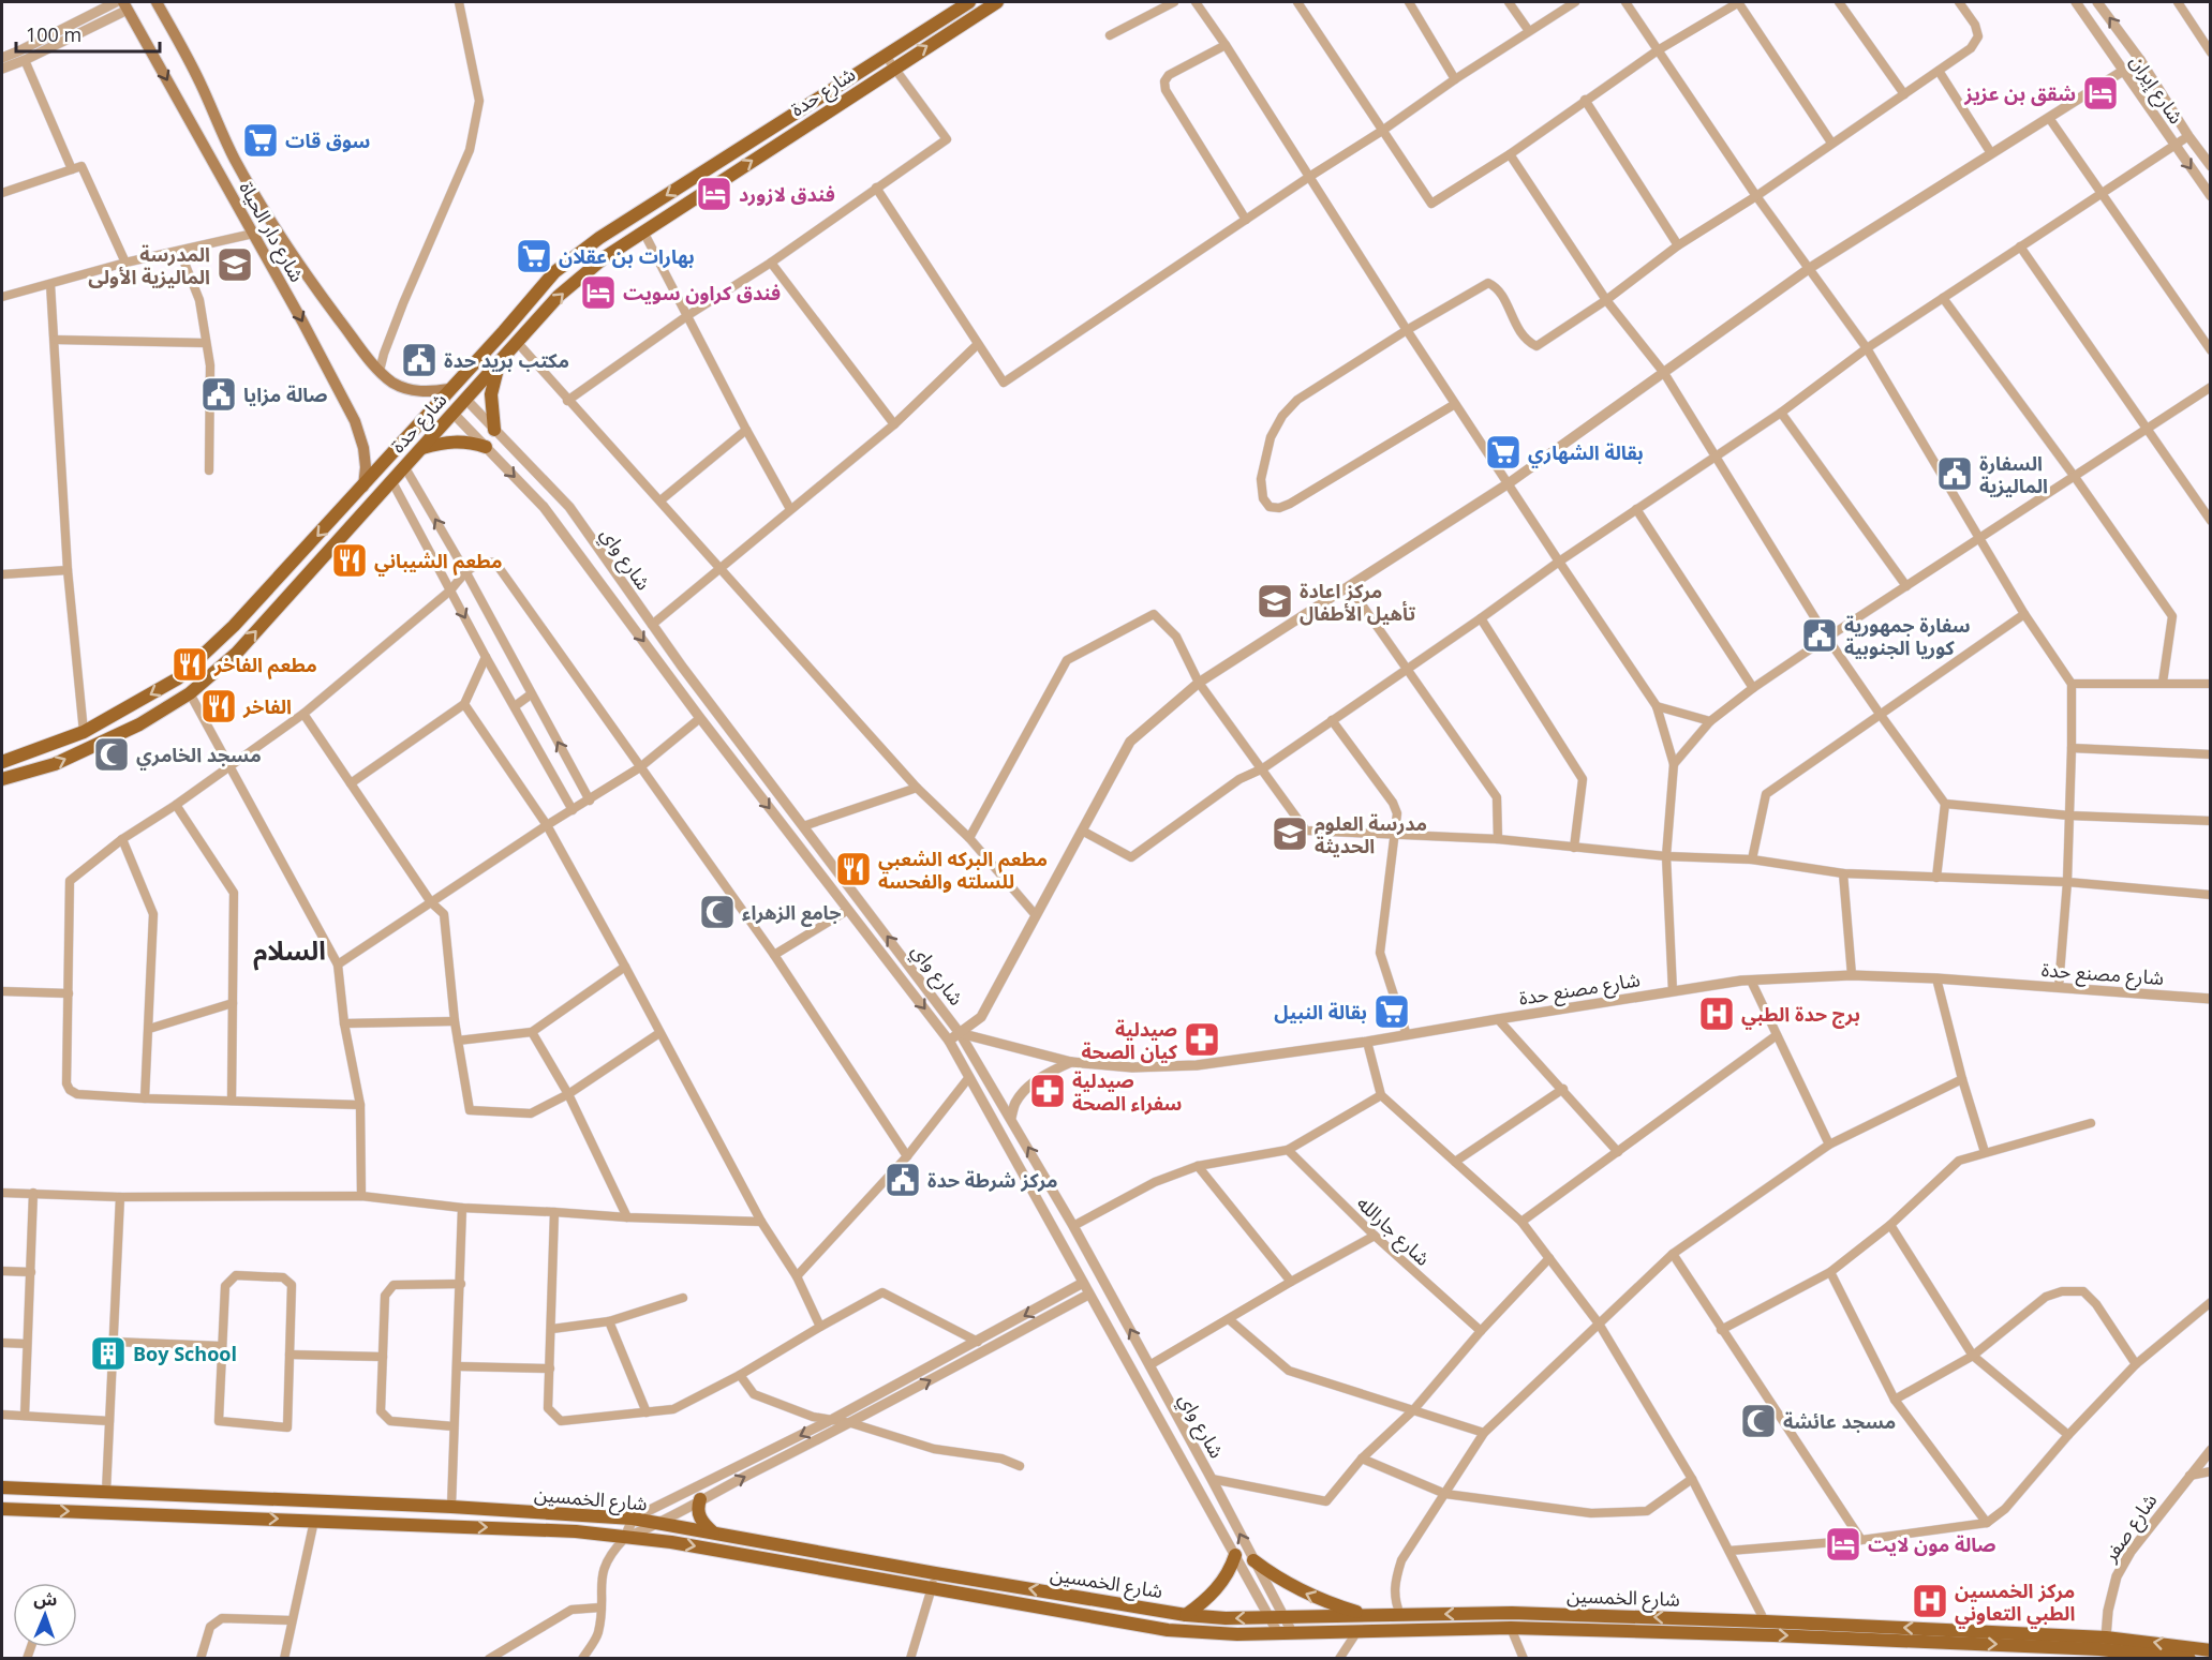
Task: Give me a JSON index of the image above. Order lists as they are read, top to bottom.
{
  "streets": {
    "main road": ["شارع حدة", "شارع دار الحياة", "شارع الخمسين"],
    "street": [
      "شارع إيران",
      "شارع واي",
      "شارع مصنع حدة",
      "شارع جارالله",
      "شارع صفر"
    ]
  },
  "crossings": [
    ["شارع حدة", "شارع دار الحياة"],
    ["شارع حدة", "شارع واي"],
    ["شارع واي", "شارع مصنع حدة"],
    ["شارع واي", "شارع الخمسين"],
    ["شارع الخمسين", "شارع صفر"]
  ],
  "districts": ["السلام"],
  "places": {
    "hotel": [
      "شقق بن عزيز",
      "فندق لازورد",
      "فندق كراون سويت",
      "صالة مون لايت"
    ],
    "supermarket": [
      "سوق قات",
      "بهارات بن عقلان",
      "بقالة الشهاري",
      "بقالة النبيل"
    ],
    "school or university": ["المدرسة الماليزية الأولى", "مركز اعادة تأهيل الأطفال", "مدرسة العلوم الحديثة"],
    "public building": [
      "مكتب بريد حدة",
      "صالة مزايا",
      "السفارة الماليزية",
      "سفارة جمهورية كوريا الجنوبية",
      "مركز شرطة حدة"
    ],
    "restaurant": [
      "مطعم الشيباني",
      "مطعم الفاخر",
      "الفاخر",
      "مطعم البركه الشعبي للسلته والفحسه"
    ],
    "mosque": ["مسجد الخامري", "جامع الزهراء", "مسجد عائشة"],
    "hospital": ["برج حدة الطبي", "مركز الخمسين الطبي التعاوني"],
    "pharmacy": ["صيدلية كيان الصحة", "صيدلية سفراء الصحة"],
    "building": ["Boy School"]
  },
  "scale_bar": "100 m",
  "north": "top"
}
